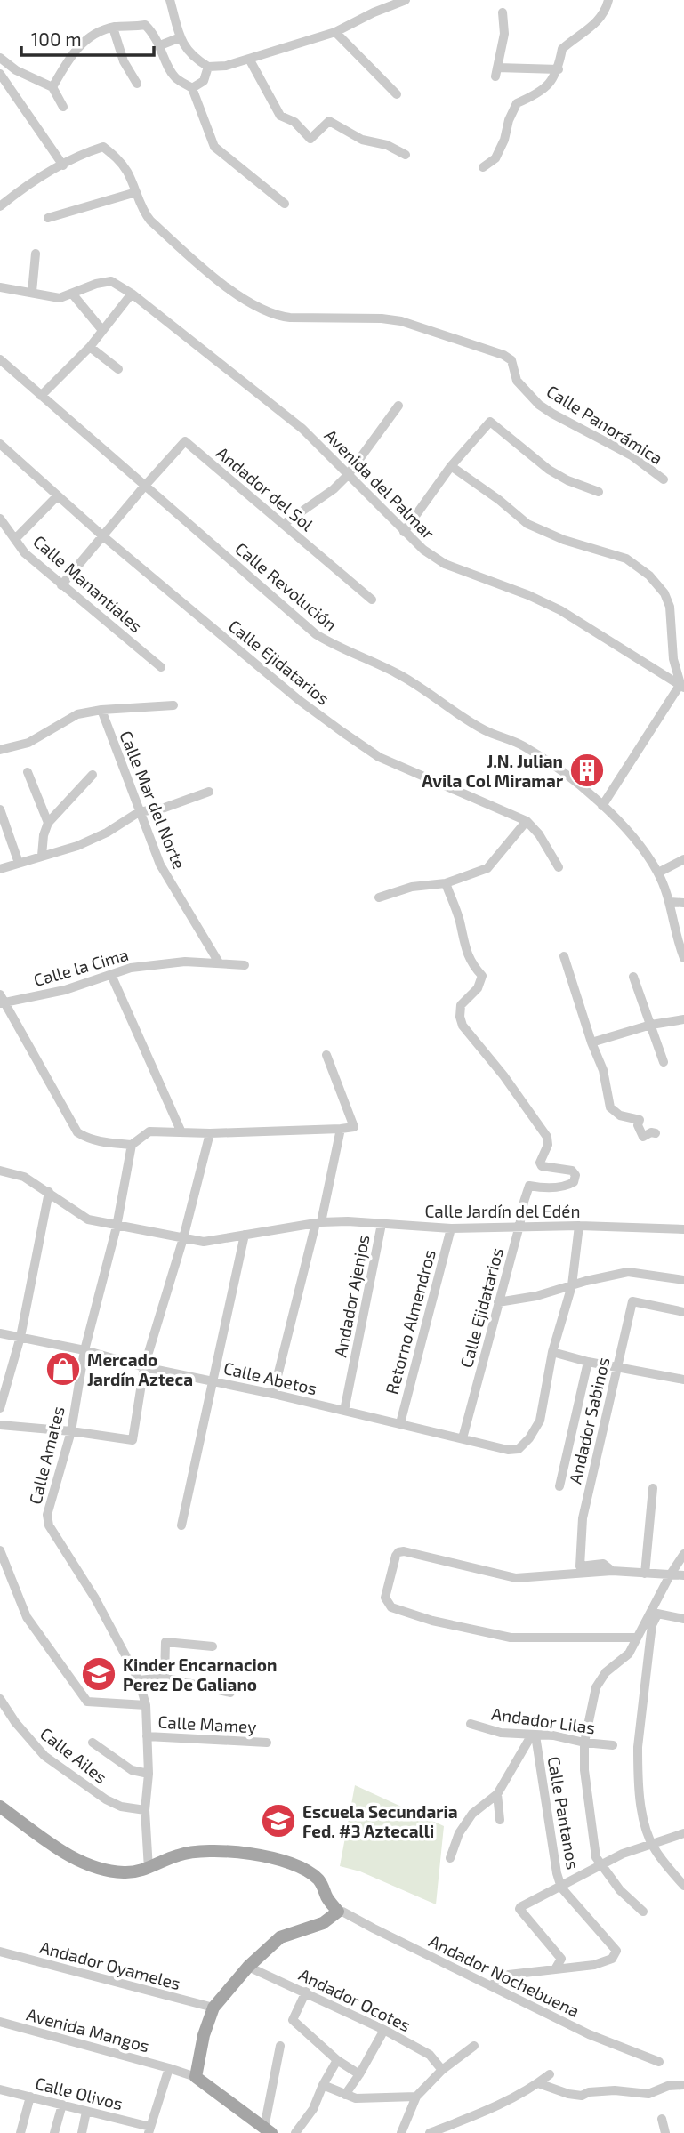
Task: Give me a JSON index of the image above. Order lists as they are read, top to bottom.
{
  "streets": {
    "street": [
      "Calle Panorámica",
      "Avenida del Palmar",
      "Andador del Sol",
      "Calle Manantiales",
      "Calle Revolución",
      "Calle Ejidatarios",
      "Calle Mar del Norte",
      "Calle la Cima",
      "Calle Jardín del Edén",
      "Andador Ajenjos",
      "Retorno Almendros",
      "Calle Abetos",
      "Andador Sabinos",
      "Calle Amates",
      "Andador Lilas",
      "Calle Mamey",
      "Calle Ailes",
      "Calle Pantanos",
      "Andador Oyameles",
      "Andador Nochebuena",
      "Andador Ocotes",
      "Avenida Mangos",
      "Calle Olivos"
    ]
  },
  "crossings": [
    ["Andador del Sol", "Calle Revolución"],
    ["Calle Ejidatarios", "Calle Jardín del Edén"],
    ["Calle Ejidatarios", "Calle Abetos"],
    ["Calle Mar del Norte", "Calle la Cima"],
    ["Calle Jardín del Edén", "Andador Ajenjos"],
    ["Calle Jardín del Edén", "Retorno Almendros"],
    ["Calle Jardín del Edén", "Calle Amates"],
    ["Andador Ajenjos", "Calle Abetos"],
    ["Retorno Almendros", "Calle Abetos"],
    ["Calle Abetos", "Calle Amates"],
    ["Calle Amates", "Calle Mamey"],
    ["Calle Amates", "Calle Ailes"],
    ["Andador Lilas", "Calle Pantanos"],
    ["Avenida Mangos", "Calle Olivos"]
  ],
  "places": {
    "building": ["J.N. Julian Avila Col Miramar"],
    "shop": ["Mercado Jardín Azteca"],
    "school or university": ["Kinder Encarnacion Perez De Galiano", "Escuela Secundaria Fed. #3 Aztecalli"]
  },
  "scale_bar": "100 m"
}
